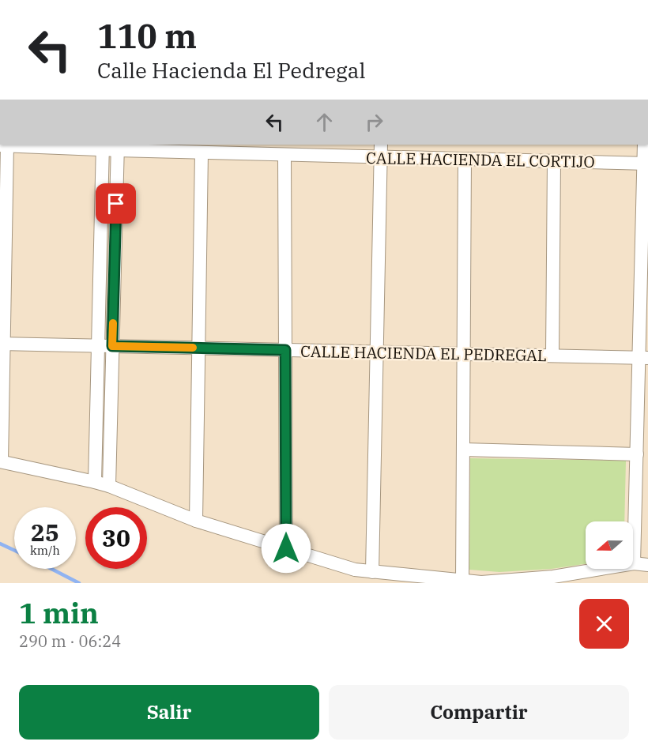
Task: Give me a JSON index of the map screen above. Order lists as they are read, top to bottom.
{
  "streets": {
    "street": ["CALLE HACIENDA EL CORTIJO", "CALLE HACIENDA EL PEDREGAL"]
  },
  "north": "left",
  "page": {
    "turn": ["110 m", "Calle Hacienda El Pedregal"],
    "speed": "25 km/h",
    "limit": "30",
    "heading": ["1 min", "290 m · 06:24"],
    "buttons": ["Salir", "Compartir"]
  }
}
